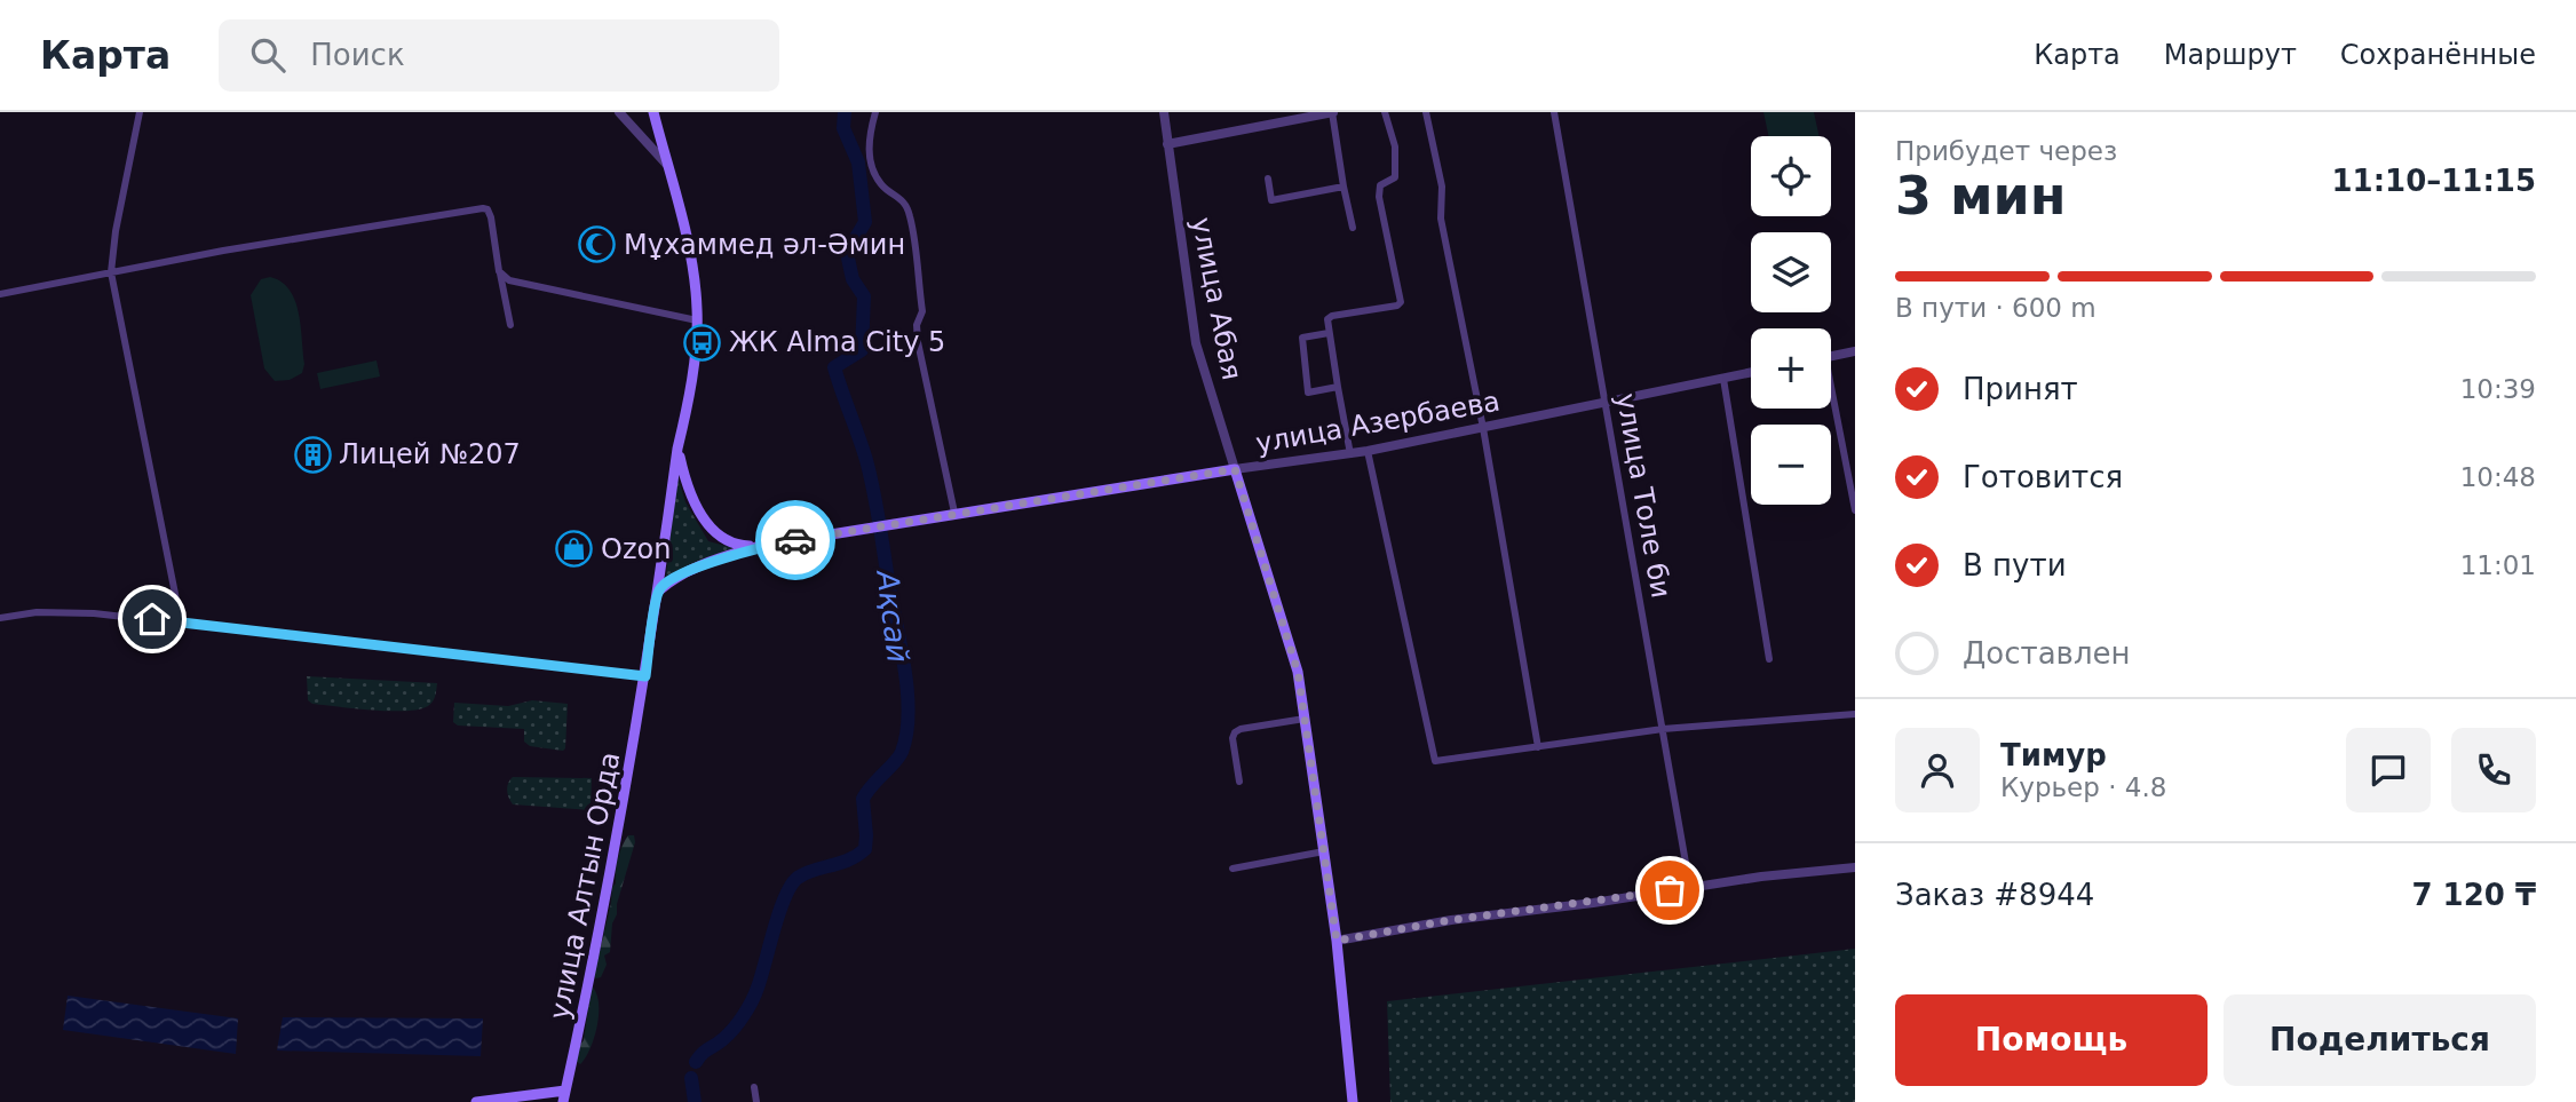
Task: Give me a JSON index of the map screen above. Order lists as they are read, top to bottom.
{
  "streets": {
    "main road": ["улица Абая", "улица Азербаева", "улица Алтын Орда"],
    "street": ["улица Толе би"]
  },
  "crossings": [
    ["улица Абая", "улица Азербаева"],
    ["улица Азербаева", "улица Толе би"],
    ["улица Азербаева", "улица Алтын Орда"]
  ],
  "water": ["Ақсай"],
  "places": {
    "mosque": ["Мұхаммед әл-Әмин"],
    "bus stop": ["ЖК Alma City 5"],
    "building": ["Лицей №207"],
    "shop": ["Ozon"]
  },
  "page": {
    "header": "Карта",
    "search": "Поиск",
    "nav": ["Карта", "Маршрут", "Сохранённые"],
    "heading": ["3 мин", "Прибудет через", "11:10–11:15"],
    "panel": [
      "Тимур",
      "Курьер · 4.8",
      "Заказ #8944",
      "7 120 ₸"
    ],
    "map_buttons": ["+", "−"],
    "bar": "В пути · 600 m",
    "list": [
      ["Принят", "10:39"],
      ["Готовится", "10:48"],
      ["В пути", "11:01"],
      "Доставлен"
    ],
    "buttons": ["Помощь", "Поделиться"]
  }
}
